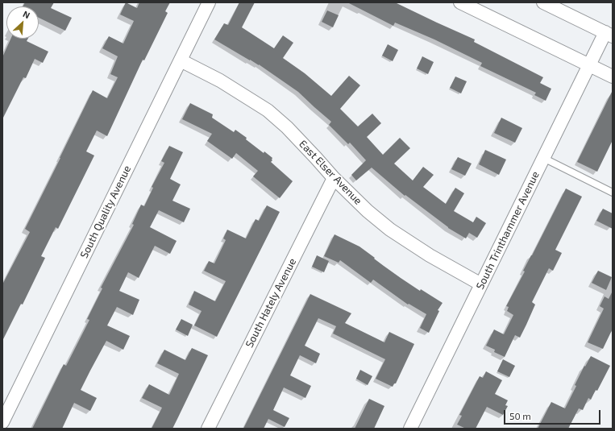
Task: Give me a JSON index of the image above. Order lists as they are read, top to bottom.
{
  "streets": {
    "street": [
      "East Elser Avenue",
      "South Quality Avenue",
      "South Trinthammer Avenue",
      "South Hately Avenue"
    ]
  },
  "crossings": [
    ["East Elser Avenue", "South Quality Avenue"],
    ["East Elser Avenue", "South Trinthammer Avenue"],
    ["East Elser Avenue", "South Hately Avenue"]
  ],
  "scale_bar": "50 m",
  "north": "top right"
}
